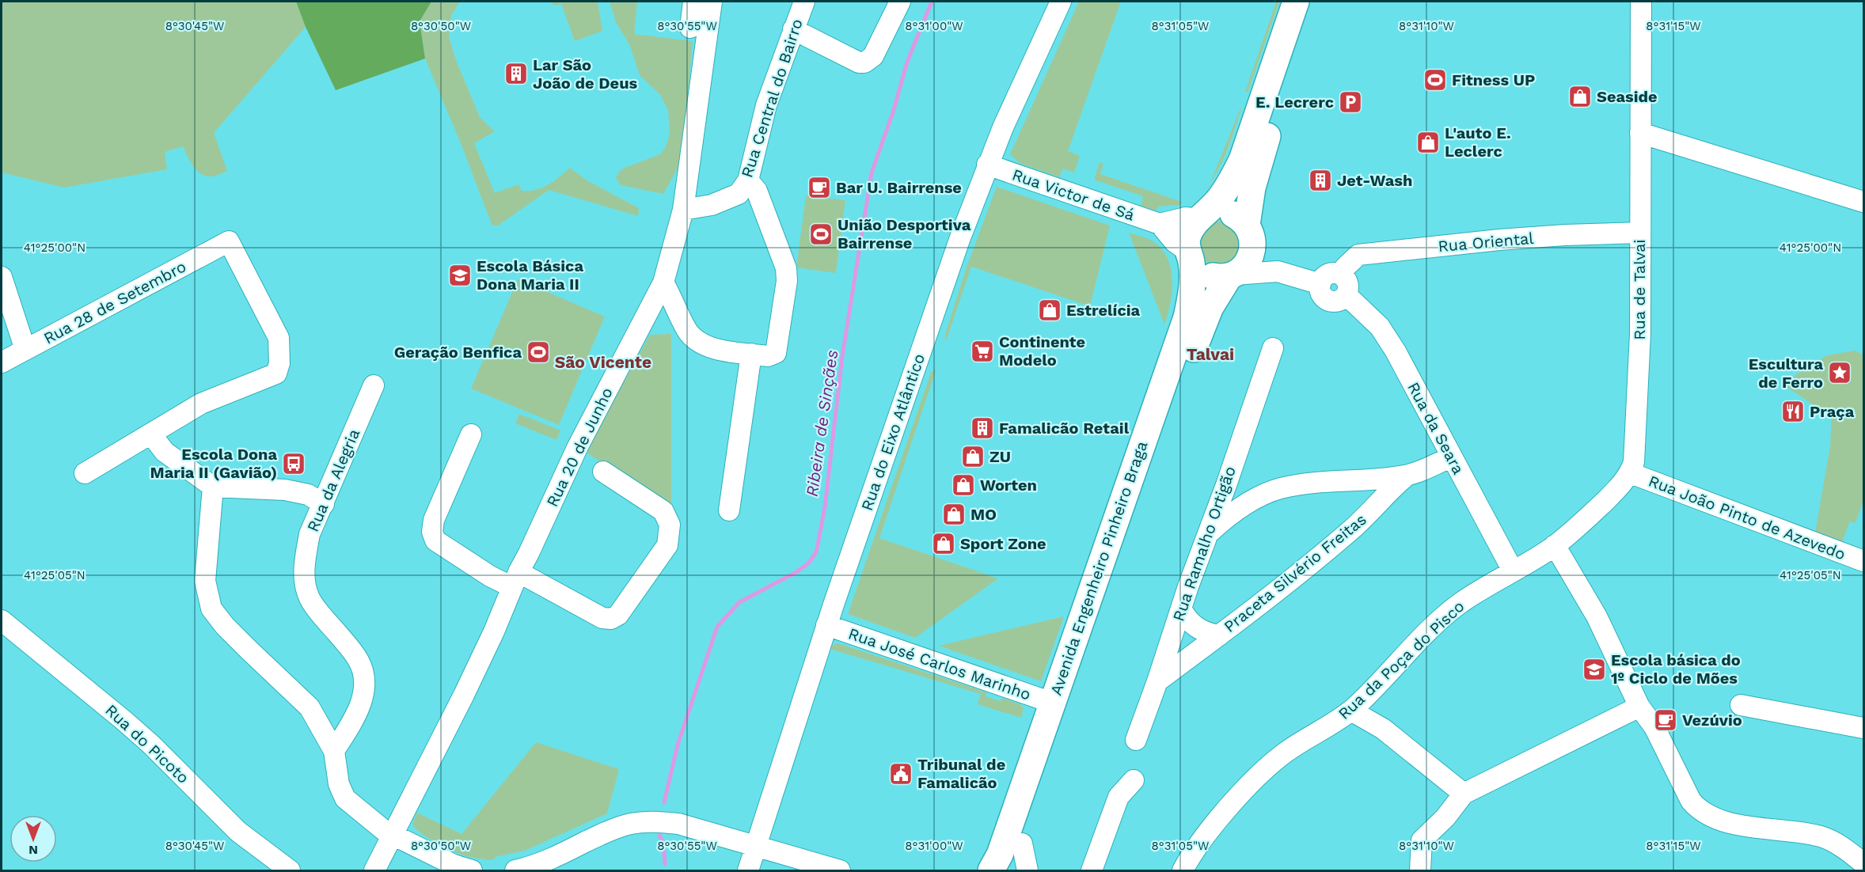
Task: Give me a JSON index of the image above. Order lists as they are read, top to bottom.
{
  "streets": {
    "main road": ["Avenida Engenheiro Pinheiro Braga"],
    "street": [
      "Rua Central do Bairro",
      "Rua Victor de Sá",
      "Rua Oriental",
      "Rua de Talvai",
      "Rua 28 de Setembro",
      "Rua da Seara",
      "Rua do Eixo Atlântico",
      "Rua 20 de Junho",
      "Rua da Alegria",
      "Rua João Pinto de Azevedo",
      "Rua Ramalho Ortigão",
      "Praceta Silvério Freitas",
      "Rua da Poça do Pisco",
      "Rua José Carlos Marinho",
      "Rua do Picoto"
    ]
  },
  "crossings": [
    ["Rua Central do Bairro", "Rua 20 de Junho"],
    ["Rua Victor de Sá", "Rua do Eixo Atlântico"],
    ["Rua Oriental", "Rua de Talvai"],
    ["Rua Oriental", "Rua da Seara"],
    ["Rua de Talvai", "Rua João Pinto de Azevedo"],
    ["Rua da Seara", "Praceta Silvério Freitas"],
    ["Rua da Seara", "Rua da Poça do Pisco"],
    ["Rua do Eixo Atlântico", "Rua José Carlos Marinho"],
    ["Rua Ramalho Ortigão", "Praceta Silvério Freitas"],
    ["Avenida Engenheiro Pinheiro Braga", "Rua José Carlos Marinho"]
  ],
  "districts": ["Talvai", "São Vicente"],
  "water": ["Ribeira de Sinçães"],
  "places": {
    "building": ["Lar São João de Deus", "Jet-Wash", "Famalicão Retail"],
    "sports": ["Fitness UP", "União Desportiva Bairrense", "Geração Benfica"],
    "shop": [
      "Seaside",
      "L'auto E. Leclerc",
      "Estrelícia",
      "ZU",
      "Worten",
      "MO",
      "Sport Zone"
    ],
    "parking": ["E. Lecrerc"],
    "cafe": ["Bar U. Bairrense", "Vezúvio"],
    "school or university": ["Escola Básica Dona Maria II", "Escola básica do 1º Ciclo de Mões"],
    "supermarket": ["Continente Modelo"],
    "place": ["Escultura de Ferro"],
    "restaurant": ["Praça"],
    "bus stop": ["Escola Dona Maria II (Gavião)"],
    "public building": ["Tribunal de Famalicão"]
  },
  "north": "bottom",
  "coordinates": [
    "8°30'45\"W",
    "8°30'50\"W",
    "8°30'55\"W",
    "8°31'00\"W",
    "8°31'05\"W",
    "8°31'10\"W",
    "8°31'15\"W",
    "41°25'00\"N",
    "41°25'05\"N"
  ]
}
